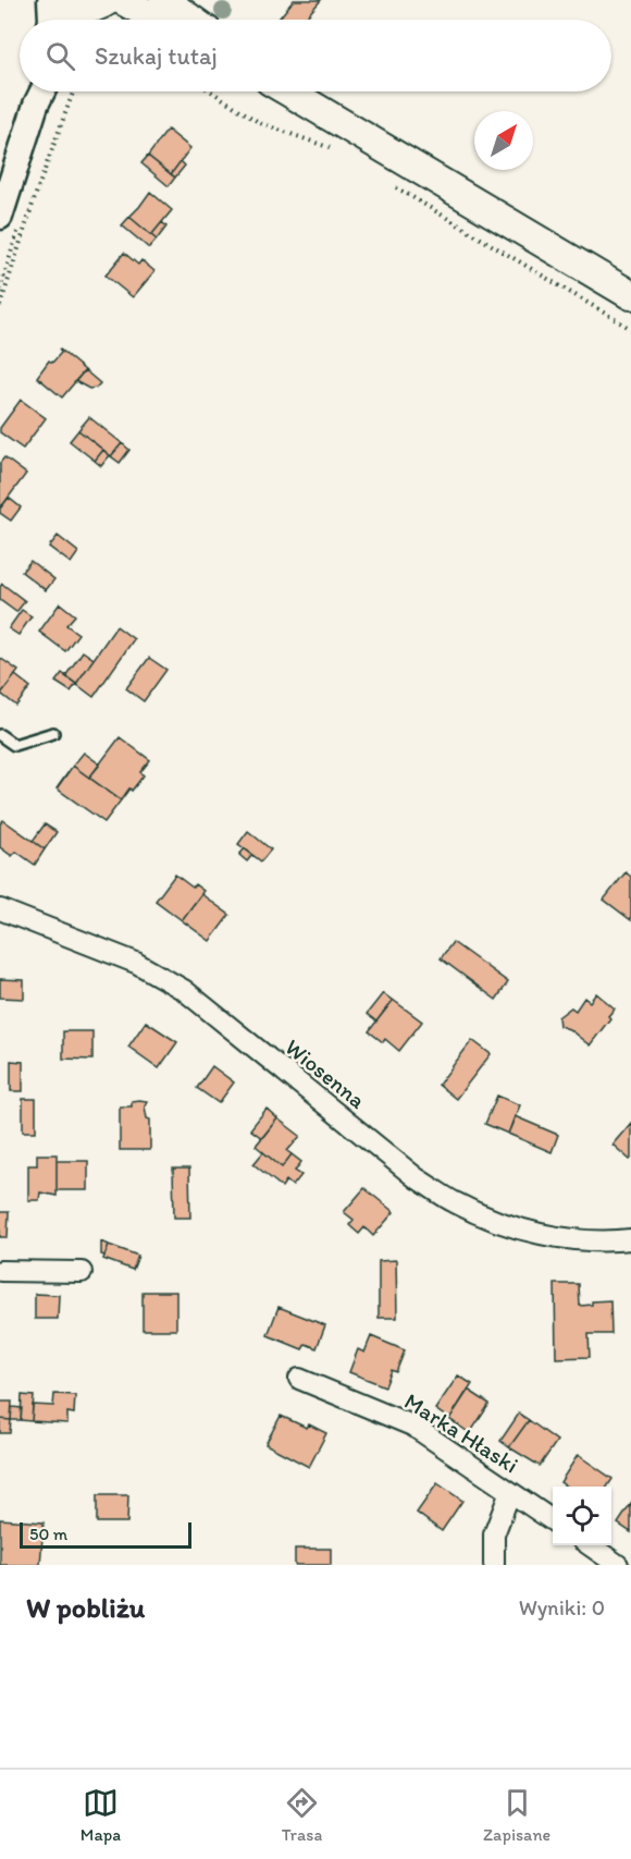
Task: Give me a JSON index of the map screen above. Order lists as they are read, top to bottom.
{
  "streets": {
    "street": ["Wiosenna", "Marka Hłaski"]
  },
  "scale_bar": "50 m",
  "north": "top right",
  "page": {
    "search": "Szukaj tutaj",
    "scale": "50 m",
    "heading": ["W pobliżu", "Wyniki: 0"],
    "nav": ["Mapa", "Trasa", "Zapisane"]
  }
}
